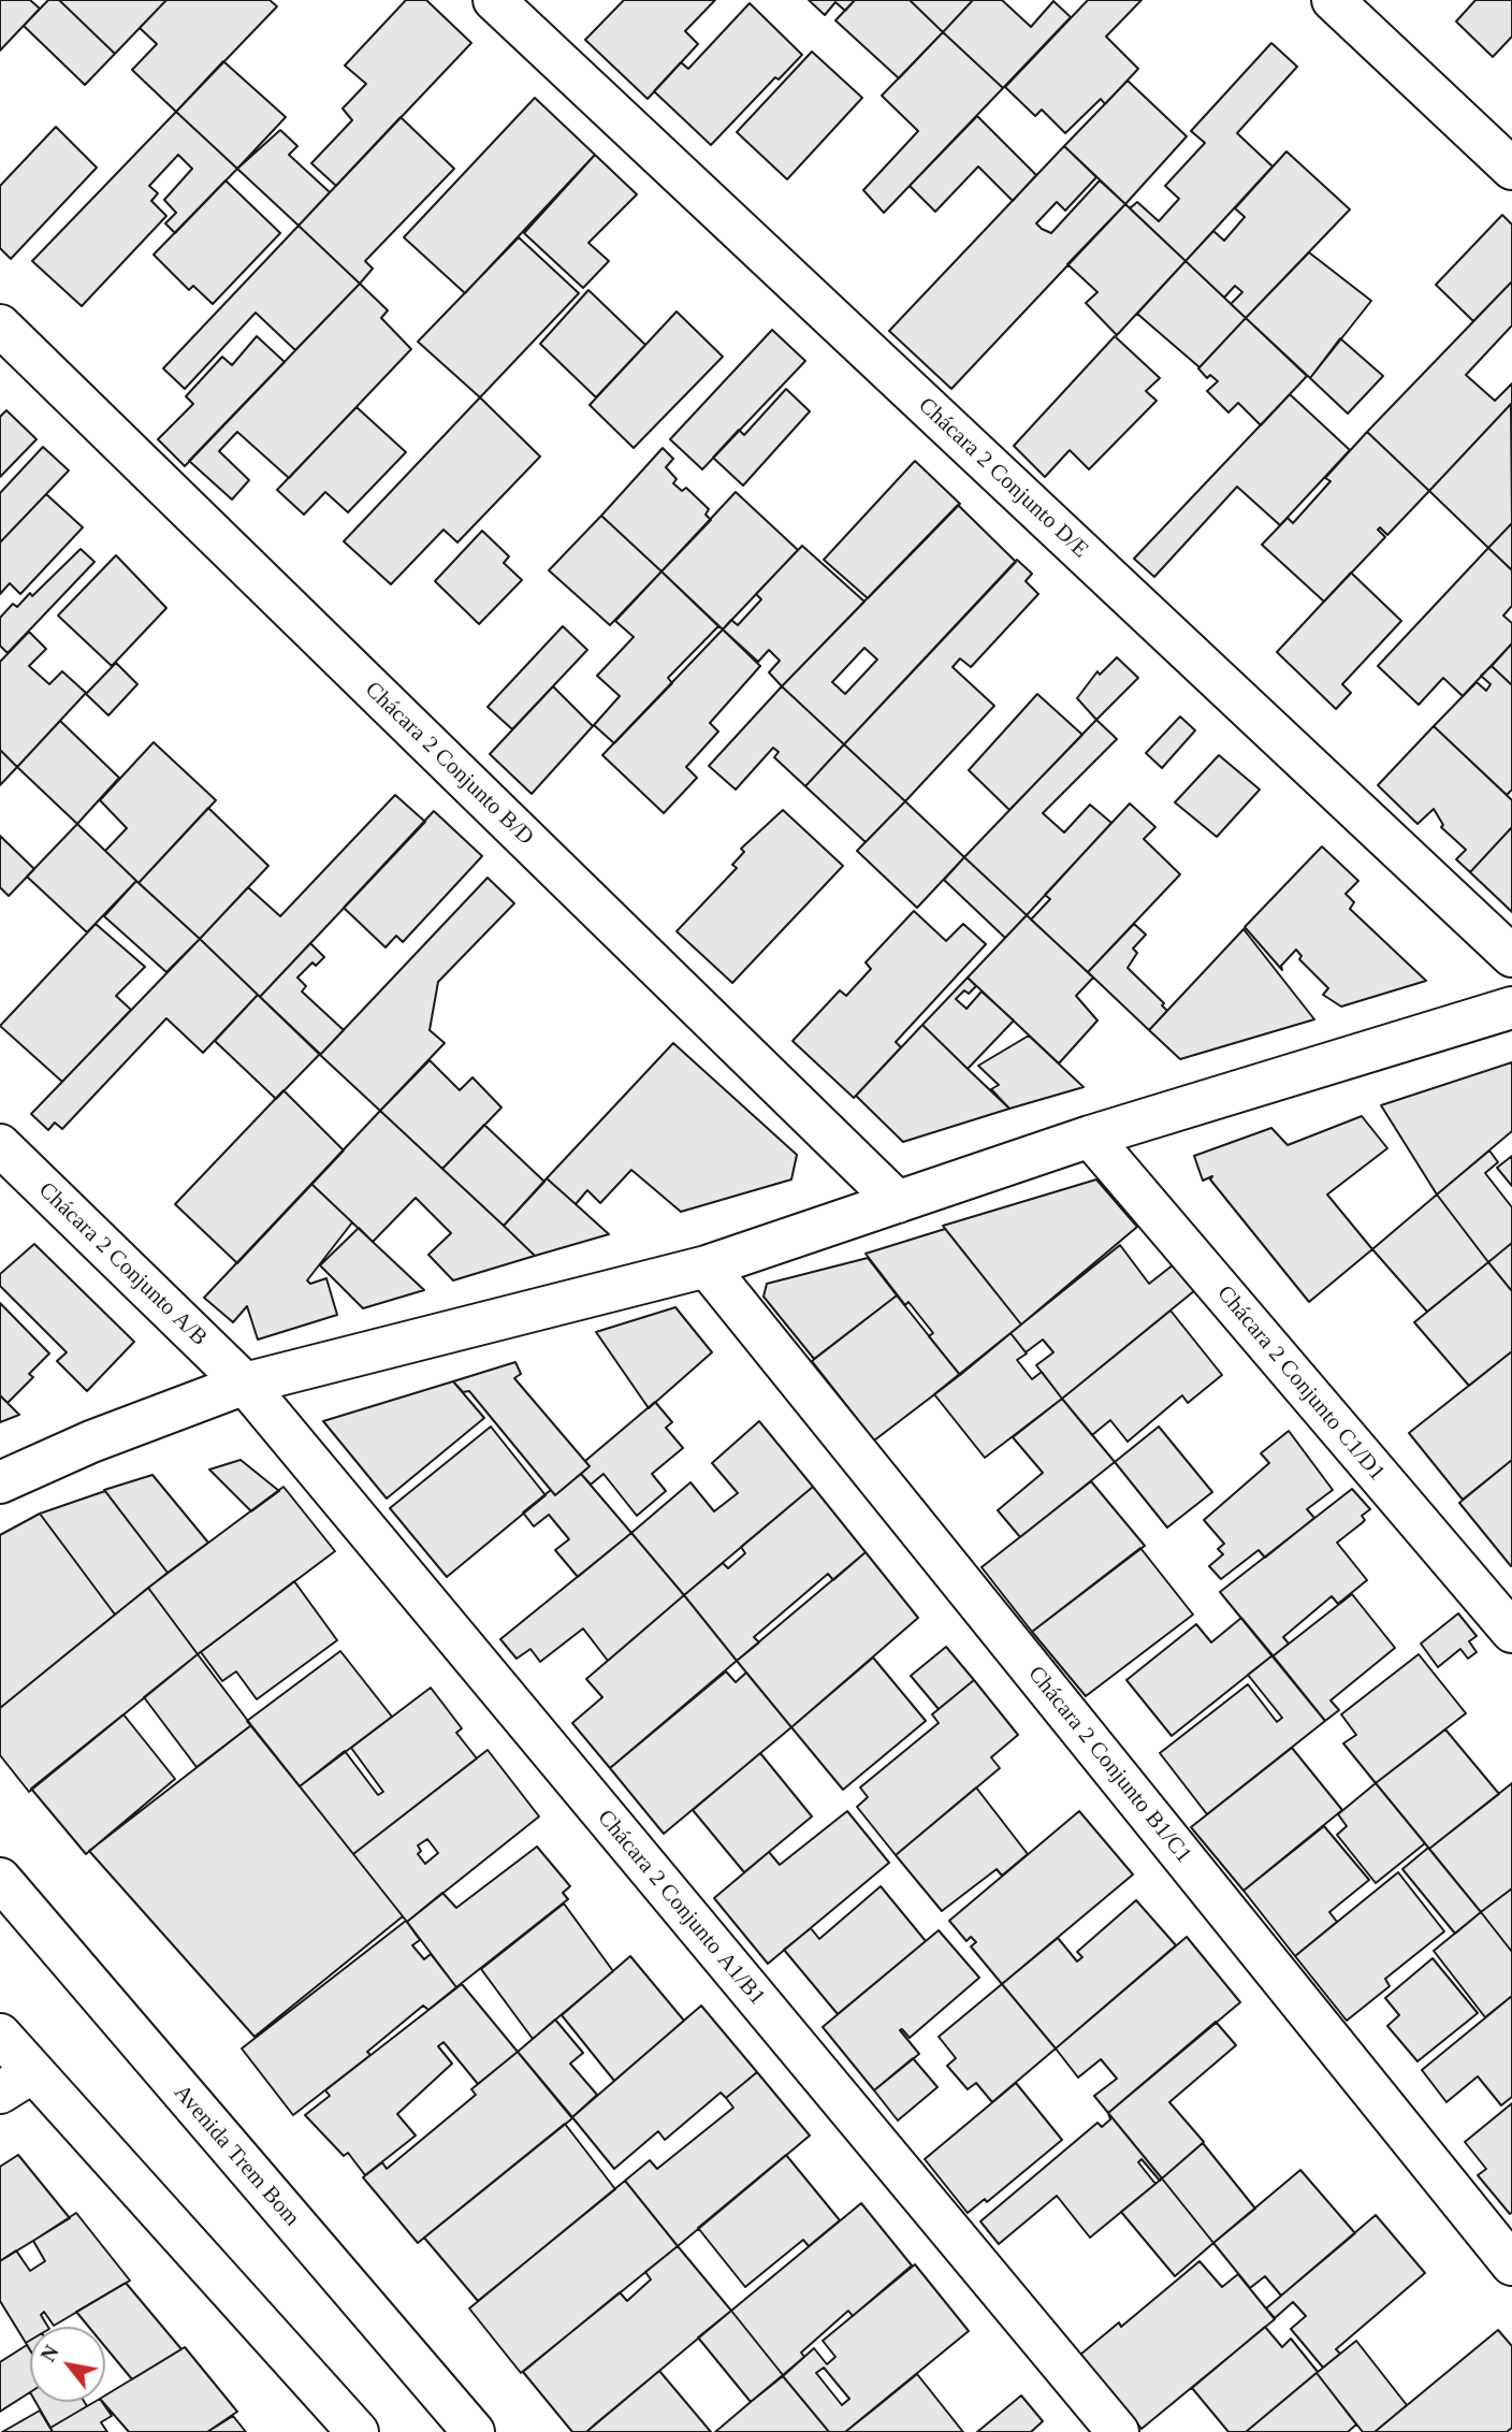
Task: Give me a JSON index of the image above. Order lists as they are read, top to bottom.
{
  "streets": {
    "street": [
      "Chácara 2 Conjunto D/E",
      "Chácara 2 Conjunto B/D",
      "Chácara 2 Conjunto A/B",
      "Chácara 2 Conjunto C1/D1",
      "Chácara 2 Conjunto B1/C1",
      "Chácara 2 Conjunto A1/B1",
      "Avenida Trem Bom"
    ]
  },
  "crossings": [
    ["Chácara 2 Conjunto A/B", "Chácara 2 Conjunto A1/B1"]
  ],
  "north": "top left"
}
